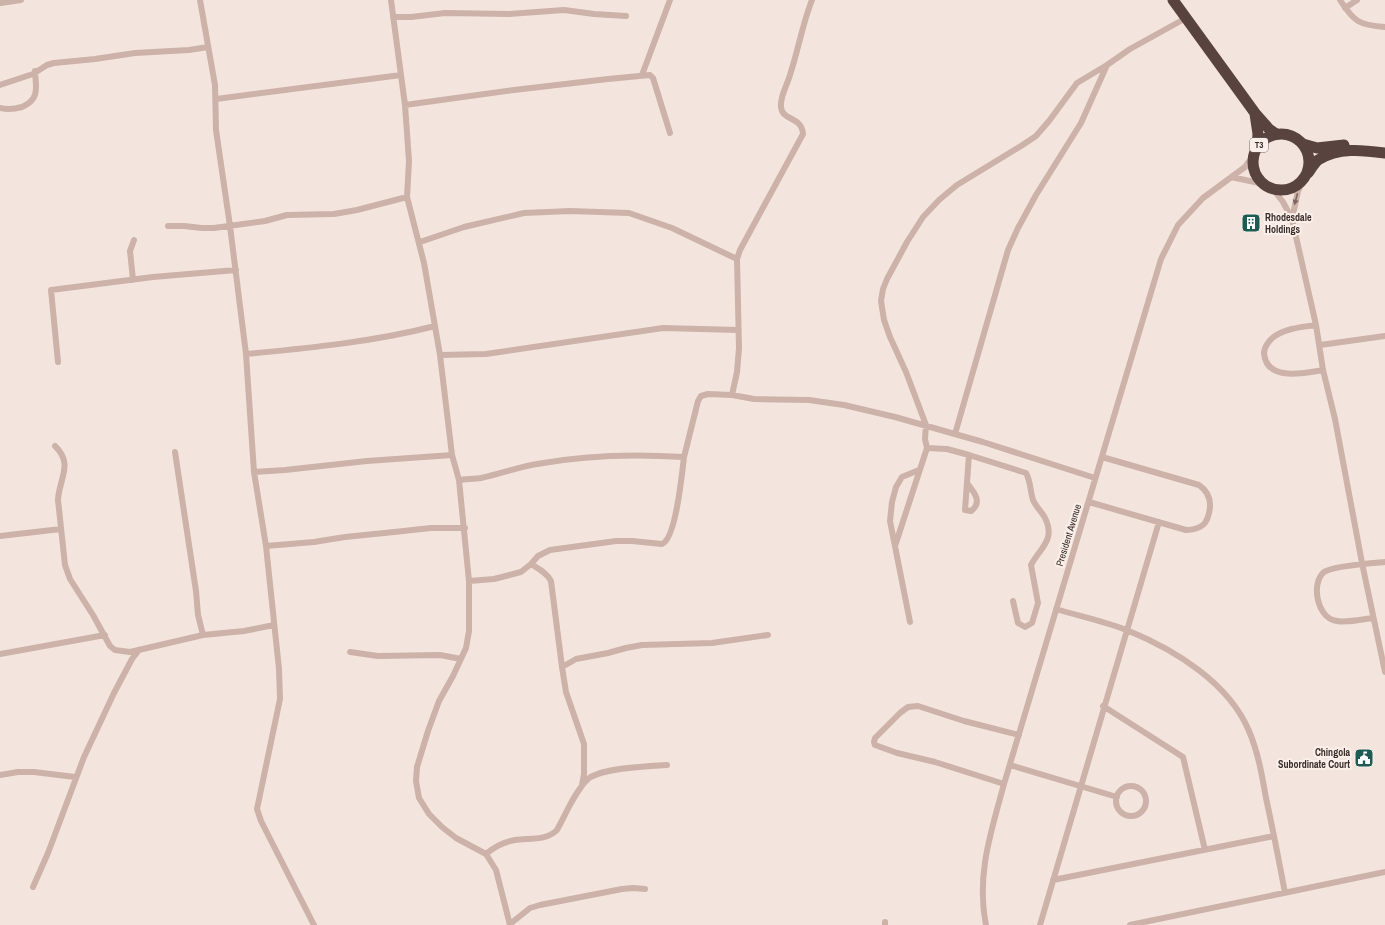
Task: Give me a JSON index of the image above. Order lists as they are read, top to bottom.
{
  "streets": {
    "highway": ["T3"],
    "street": ["President Avenue"]
  },
  "crossings": [
    ["T3", "President Avenue"]
  ],
  "places": {
    "building": ["Rhodesdale Holdings"],
    "public building": ["Chingola Subordinate Court"]
  }
}
